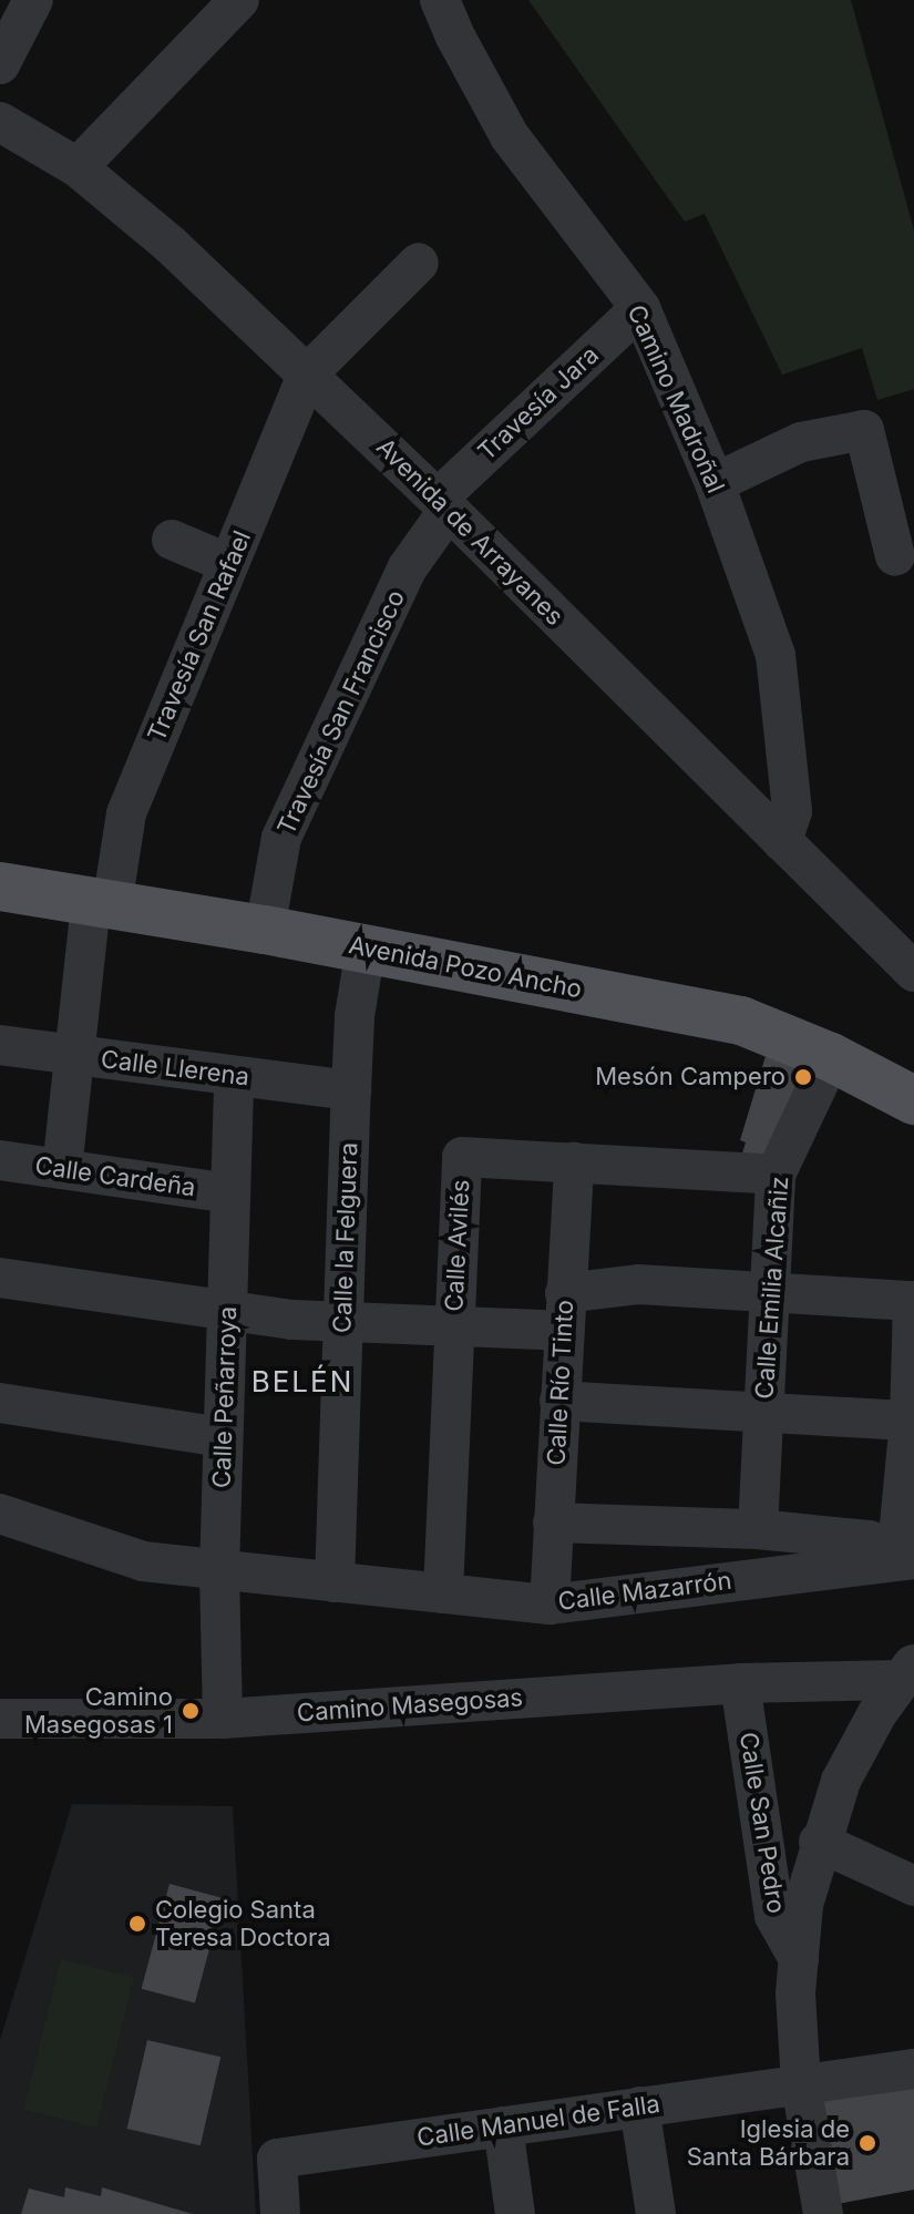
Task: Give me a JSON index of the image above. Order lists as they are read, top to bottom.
{
  "streets": {
    "main road": ["Avenida Pozo Ancho"],
    "street": [
      "Camino Madroñal",
      "Travesía Jara",
      "Avenida de Arrayanes",
      "Travesía San Rafael",
      "Travesía San Francisco",
      "Calle Llerena",
      "Calle Cardeña",
      "Calle la Felguera",
      "Calle Avilés",
      "Calle Emilia Alcañiz",
      "Calle Río Tinto",
      "Calle Peñarroya",
      "Calle Mazarrón",
      "Camino Masegosas",
      "Calle San Pedro",
      "Calle Manuel de Falla"
    ]
  },
  "crossings": [
    ["Camino Madroñal", "Travesía Jara"],
    ["Camino Madroñal", "Avenida de Arrayanes"],
    ["Travesía Jara", "Avenida de Arrayanes"],
    ["Travesía Jara", "Travesía San Francisco"],
    ["Avenida de Arrayanes", "Travesía San Rafael"],
    ["Avenida de Arrayanes", "Travesía San Francisco"],
    ["Travesía San Rafael", "Avenida Pozo Ancho"],
    ["Travesía San Rafael", "Calle Llerena"],
    ["Travesía San Rafael", "Calle Cardeña"],
    ["Travesía San Francisco", "Avenida Pozo Ancho"],
    ["Avenida Pozo Ancho", "Calle la Felguera"],
    ["Avenida Pozo Ancho", "Calle Emilia Alcañiz"],
    ["Calle Llerena", "Calle la Felguera"],
    ["Calle Llerena", "Calle Peñarroya"],
    ["Calle Cardeña", "Calle Peñarroya"],
    ["Calle la Felguera", "Calle Mazarrón"],
    ["Calle Avilés", "Calle Emilia Alcañiz"],
    ["Calle Avilés", "Calle Río Tinto"],
    ["Calle Avilés", "Calle Mazarrón"],
    ["Calle Río Tinto", "Calle Mazarrón"],
    ["Calle Peñarroya", "Calle Mazarrón"],
    ["Calle Peñarroya", "Camino Masegosas"],
    ["Camino Masegosas", "Calle San Pedro"],
    ["Calle San Pedro", "Calle Manuel de Falla"]
  ],
  "districts": ["BELÉN"],
  "places": [
    "Mesón Campero",
    "Camino Masegosas 1",
    "Colegio Santa Teresa Doctora",
    "Iglesia de Santa Bárbara"
  ]
}
